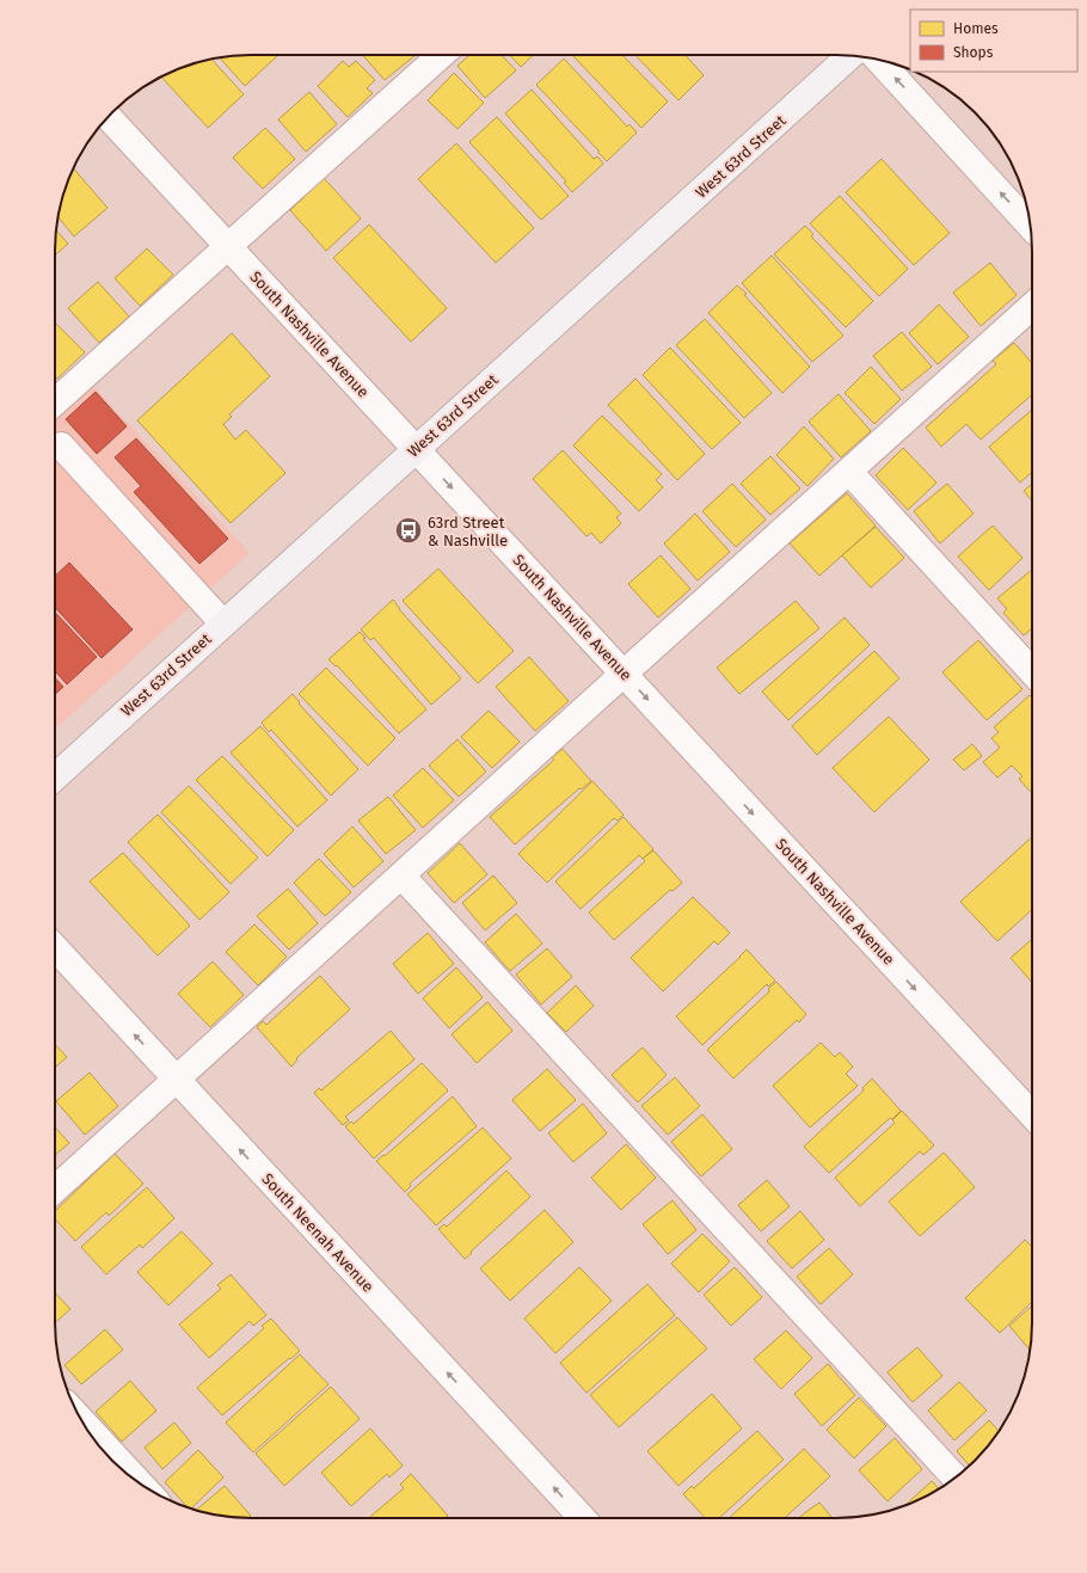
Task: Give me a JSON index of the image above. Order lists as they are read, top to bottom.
{
  "streets": {
    "main road": ["West 63rd Street"],
    "street": ["South Nashville Avenue", "South Neenah Avenue"]
  },
  "crossings": [
    ["West 63rd Street", "South Nashville Avenue"]
  ],
  "one_way": ["South Nashville Avenue", "South Neenah Avenue"],
  "places": {
    "bus stop": ["63rd Street & Nashville"]
  },
  "legend": ["Homes", "Shops"]
}
